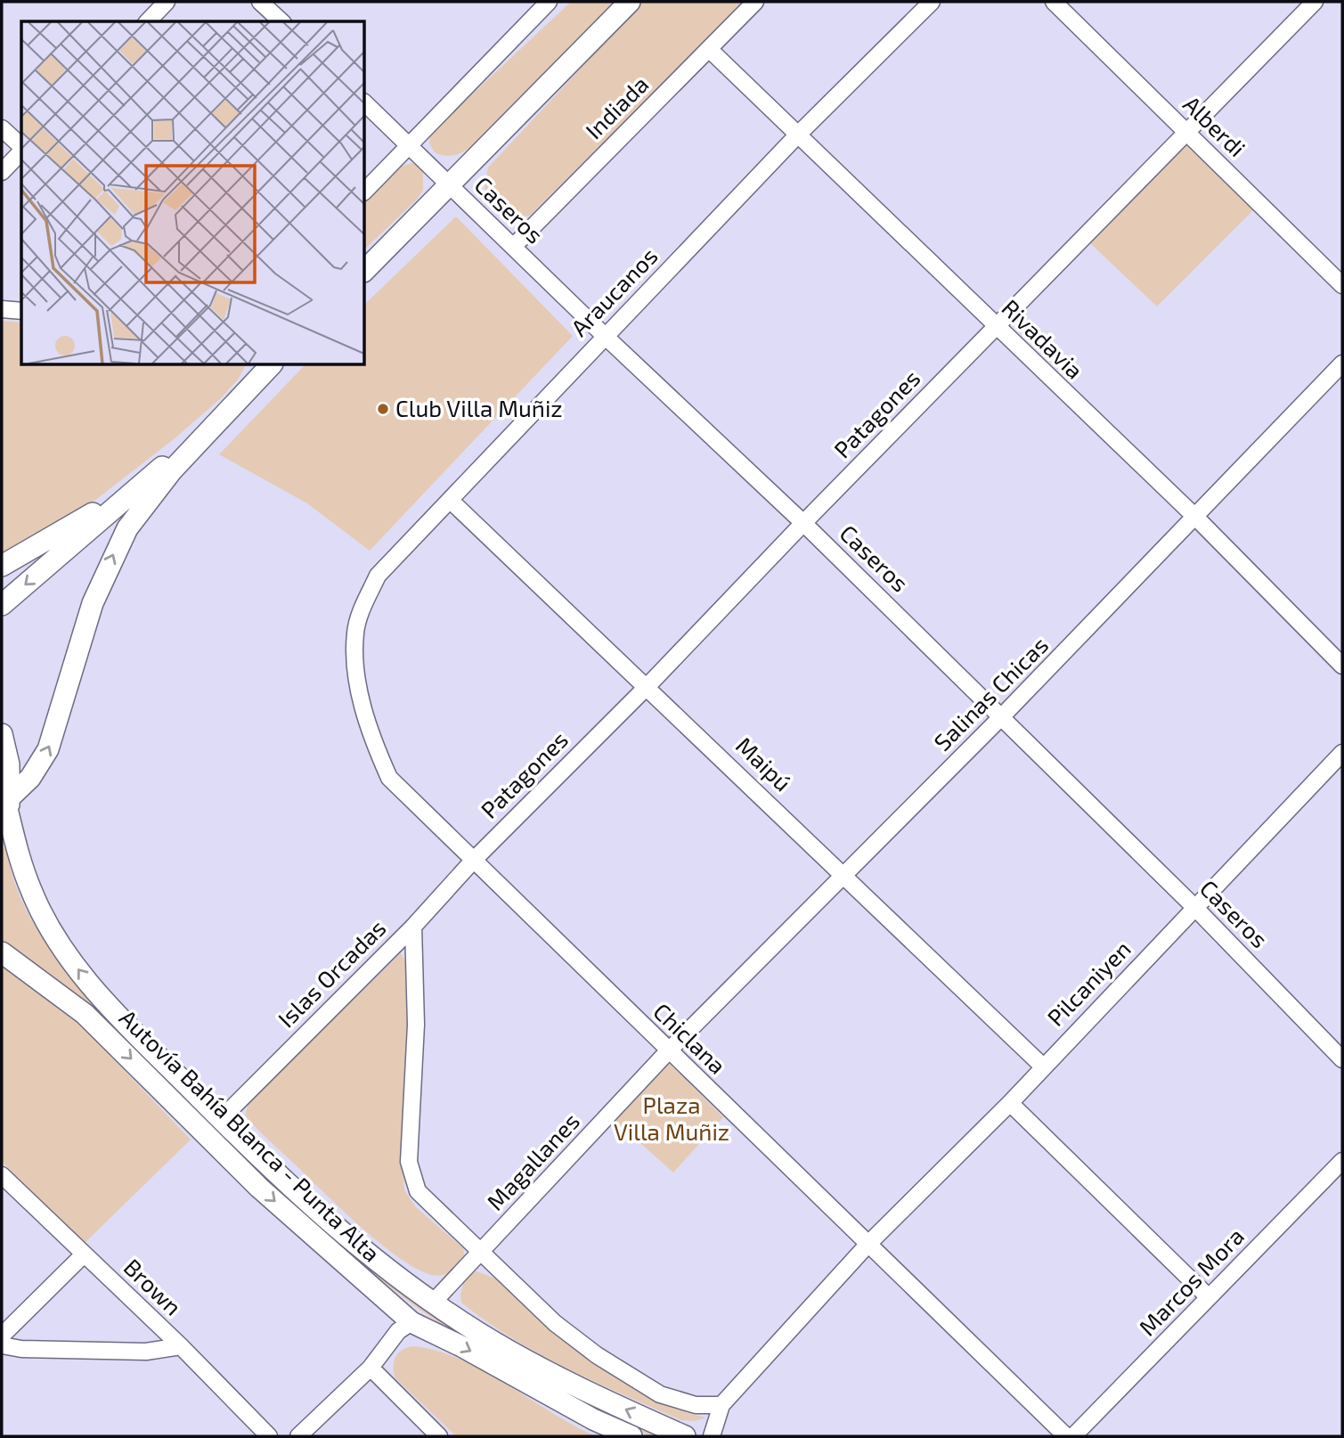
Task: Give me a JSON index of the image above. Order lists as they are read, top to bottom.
{
  "streets": {
    "main road": ["Autovía Bahía Blanca - Punta Alta"],
    "street": [
      "Indiada",
      "Alberdi",
      "Caseros",
      "Araucanos",
      "Rivadavia",
      "Patagones",
      "Salinas Chicas",
      "Maipú",
      "Islas Orcadas",
      "Pilcaniyen",
      "Chiclana",
      "Magallanes",
      "Marcos Mora",
      "Brown"
    ]
  },
  "crossings": [
    ["Indiada", "Caseros"],
    ["Indiada", "Rivadavia"],
    ["Alberdi", "Patagones"],
    ["Caseros", "Araucanos"],
    ["Caseros", "Patagones"],
    ["Caseros", "Salinas Chicas"],
    ["Caseros", "Pilcaniyen"],
    ["Araucanos", "Rivadavia"],
    ["Araucanos", "Maipú"],
    ["Araucanos", "Chiclana"],
    ["Rivadavia", "Patagones"],
    ["Rivadavia", "Salinas Chicas"],
    ["Patagones", "Maipú"],
    ["Patagones", "Islas Orcadas"],
    ["Patagones", "Chiclana"],
    ["Salinas Chicas", "Maipú"],
    ["Salinas Chicas", "Chiclana"],
    ["Salinas Chicas", "Magallanes"],
    ["Maipú", "Pilcaniyen"],
    ["Islas Orcadas", "Chiclana"],
    ["Islas Orcadas", "Autovía Bahía Blanca - Punta Alta"],
    ["Pilcaniyen", "Chiclana"],
    ["Chiclana", "Magallanes"],
    ["Autovía Bahía Blanca - Punta Alta", "Magallanes"]
  ],
  "parks": ["Plaza Villa Muñiz"],
  "places": ["Club Villa Muñiz"]
}
